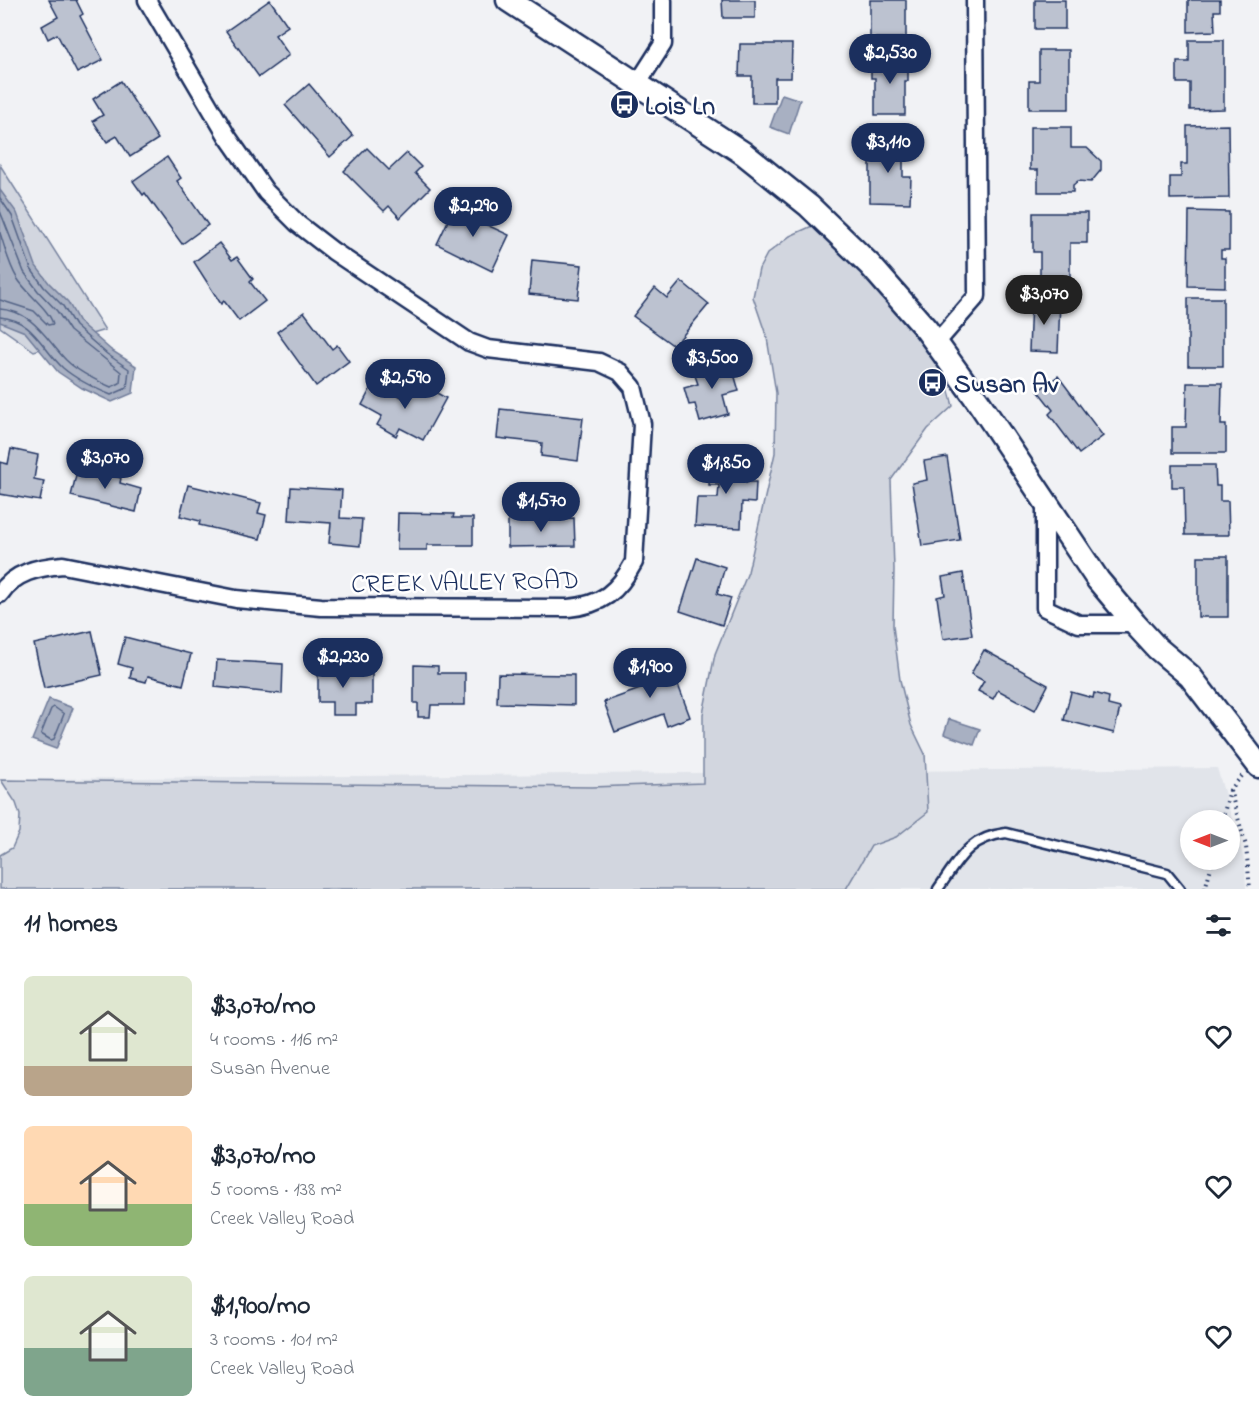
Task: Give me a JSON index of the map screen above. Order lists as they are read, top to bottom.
{
  "streets": {
    "street": ["CREEK VALLEY ROAD"]
  },
  "places": {
    "bus stop": ["Lois Ln", "Susan Av"]
  },
  "north": "left",
  "page": {
    "price": [
      "$2,530",
      "$3,110",
      "$2,290",
      "$3,070",
      "$3,500",
      "$2,590",
      "$3,070",
      "$1,850",
      "$1,570",
      "$2,230",
      "$1,900"
    ],
    "heading": "11 homes",
    "list": [
      {
        "name": "$3,070/mo",
        "note": "4 rooms · 116 m² · Susan Avenue"
      },
      {
        "name": "$3,070/mo",
        "note": "5 rooms · 138 m² · Creek Valley Road"
      },
      {
        "name": "$1,900/mo",
        "note": "3 rooms · 101 m² · Creek Valley Road"
      }
    ]
  }
}
